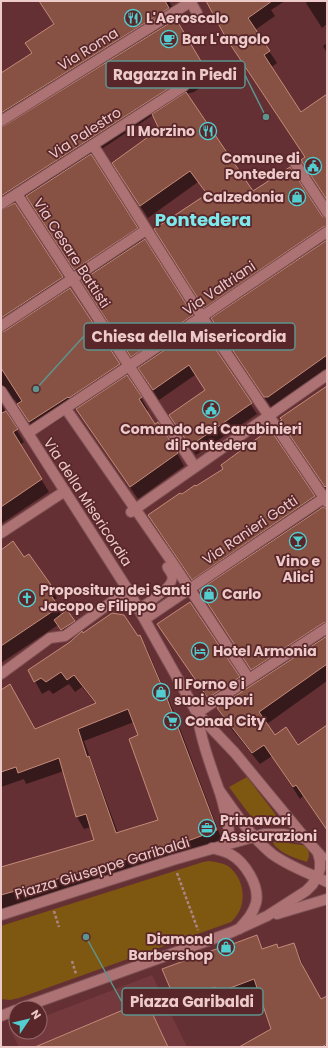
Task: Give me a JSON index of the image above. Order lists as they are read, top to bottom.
{
  "streets": {
    "street": [
      "Via Roma",
      "Via Palestro",
      "Via Cesare Battisti",
      "Via Valtriani",
      "Via della Misericordia",
      "Via Ranieri Gotti",
      "Piazza Giuseppe Garibaldi"
    ]
  },
  "crossings": [
    ["Via Palestro", "Via Cesare Battisti"],
    ["Via Cesare Battisti", "Via Valtriani"],
    ["Via Valtriani", "Via della Misericordia"],
    ["Via della Misericordia", "Via Ranieri Gotti"],
    ["Via della Misericordia", "Piazza Giuseppe Garibaldi"]
  ],
  "districts": ["Pontedera"],
  "places": {
    "restaurant": ["L'Aeroscalo", "Il Morzino"],
    "cafe": ["Bar L'angolo"],
    "other": ["Ragazza in Piedi", "Chiesa della Misericordia", "Piazza Garibaldi"],
    "public building": ["Comune di Pontedera", "Comando dei Carabinieri di Pontedera"],
    "shop": [
      "Calzedonia",
      "Carlo",
      "Il Forno e i suoi sapori",
      "Diamond Barbershop"
    ],
    "bar": ["Vino e Alici"],
    "church": ["Propositura dei Santi Jacopo e Filippo"],
    "hotel": ["Hotel Armonia"],
    "supermarket": ["Conad City"],
    "office": ["Primavori Assicurazioni"]
  },
  "north": "top right"
}
